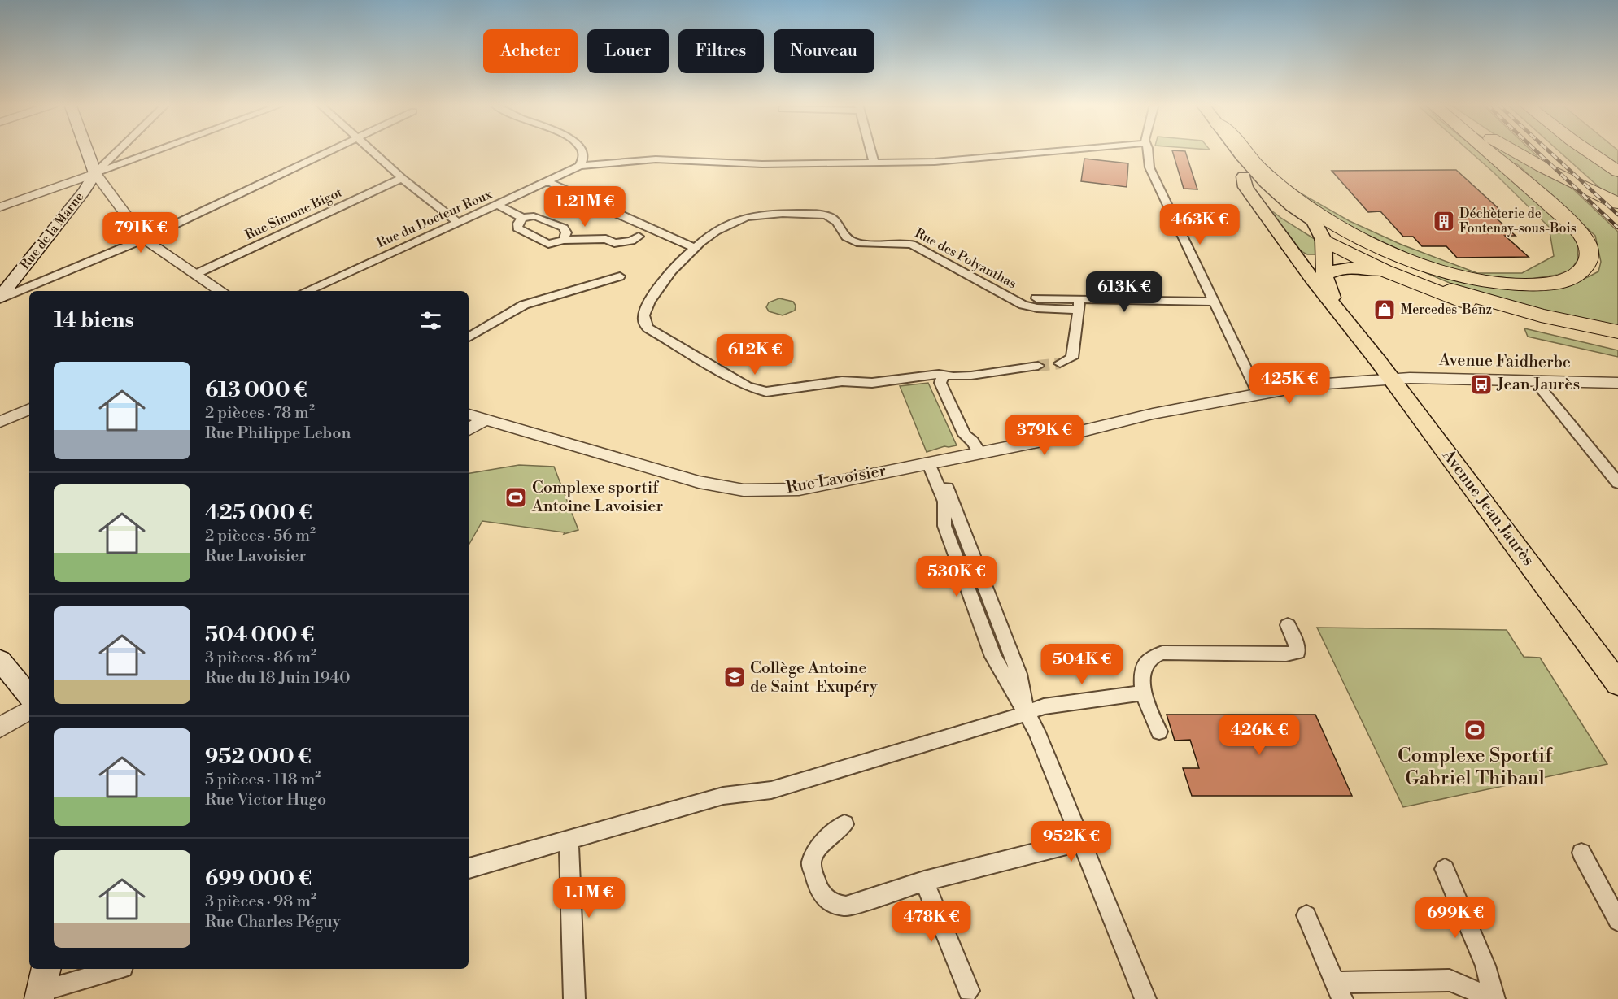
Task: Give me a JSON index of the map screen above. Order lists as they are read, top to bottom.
{
  "streets": {
    "main road": ["Rue de la Marne", "Avenue Jean Jaurès"],
    "street": [
      "Rue Simone Bigot",
      "Rue du Docteur Roux",
      "Rue des Polyanthas",
      "Avenue Faidherbe",
      "Rue Lavoisier"
    ]
  },
  "crossings": [
    ["Avenue Faidherbe", "Rue Lavoisier"],
    ["Avenue Faidherbe", "Avenue Jean Jaurès"],
    ["Rue Lavoisier", "Avenue Jean Jaurès"]
  ],
  "places": {
    "building": ["Déchèterie de Fontenay-sous-Bois"],
    "shop": ["Mercedes-Benz"],
    "bus stop": ["Jean Jaurès"],
    "sports": ["Complexe sportif Antoine Lavoisier", "Complexe Sportif Gabriel Thibaul"],
    "school or university": ["Collège Antoine de Saint-Exupéry"]
  },
  "page": {
    "chip": [
      "Acheter",
      "Louer",
      "Filtres",
      "Nouveau"
    ],
    "price": [
      "1.21M €",
      "463K €",
      "791K €",
      "613K €",
      "612K €",
      "425K €",
      "379K €",
      "530K €",
      "504K €",
      "426K €",
      "952K €",
      "1.1M €",
      "699K €",
      "478K €"
    ],
    "heading": "14 biens",
    "list": [
      {
        "name": "613 000 €",
        "note": "2 pièces · 78 m² · Rue Philippe Lebon"
      },
      {
        "name": "425 000 €",
        "note": "2 pièces · 56 m² · Rue Lavoisier"
      },
      {
        "name": "504 000 €",
        "note": "3 pièces · 86 m² · Rue du 18 Juin 1940"
      },
      {
        "name": "952 000 €",
        "note": "5 pièces · 118 m² · Rue Victor Hugo"
      },
      {
        "name": "699 000 €",
        "note": "3 pièces · 98 m² · Rue Charles Péguy"
      }
    ]
  }
}
